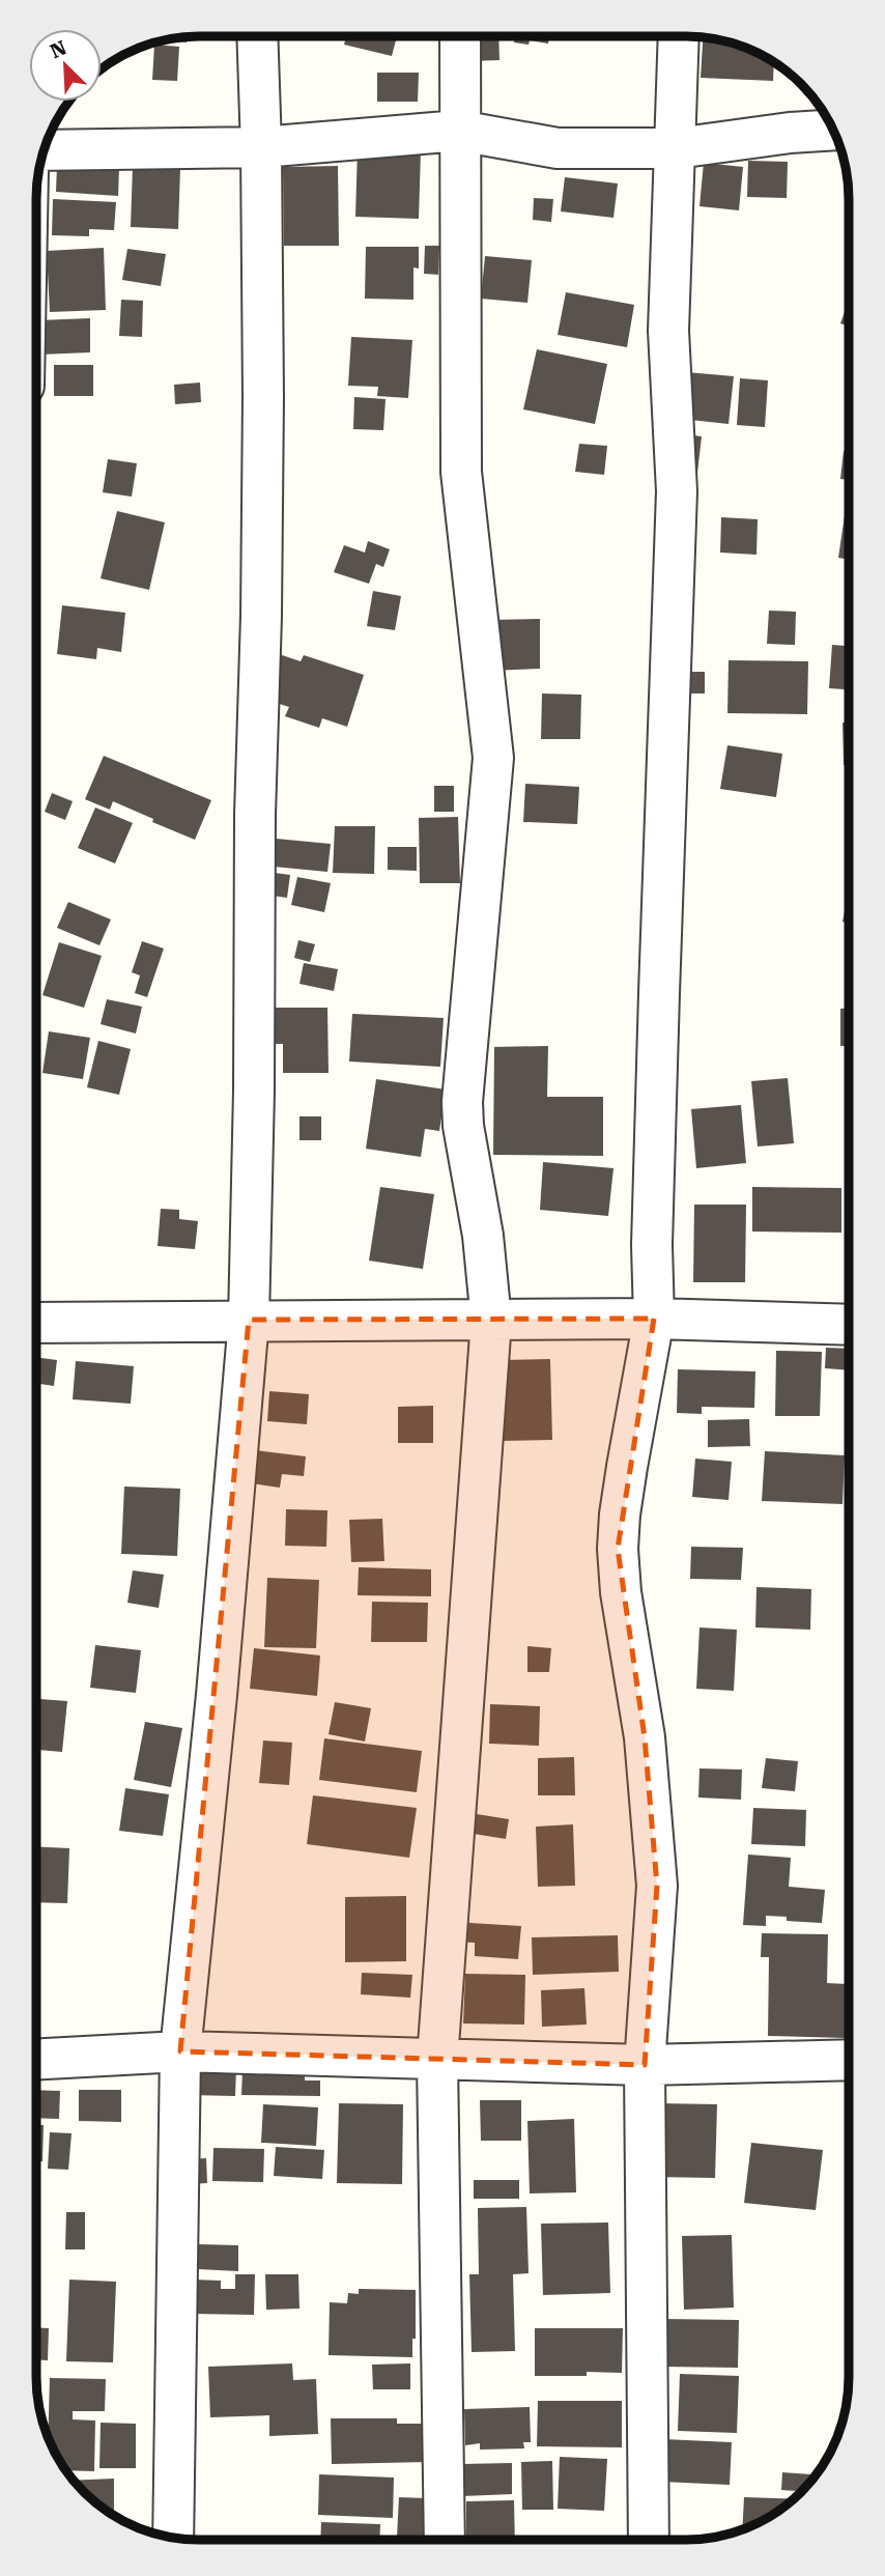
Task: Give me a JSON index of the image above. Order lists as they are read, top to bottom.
{
  "north": "top left"
}
